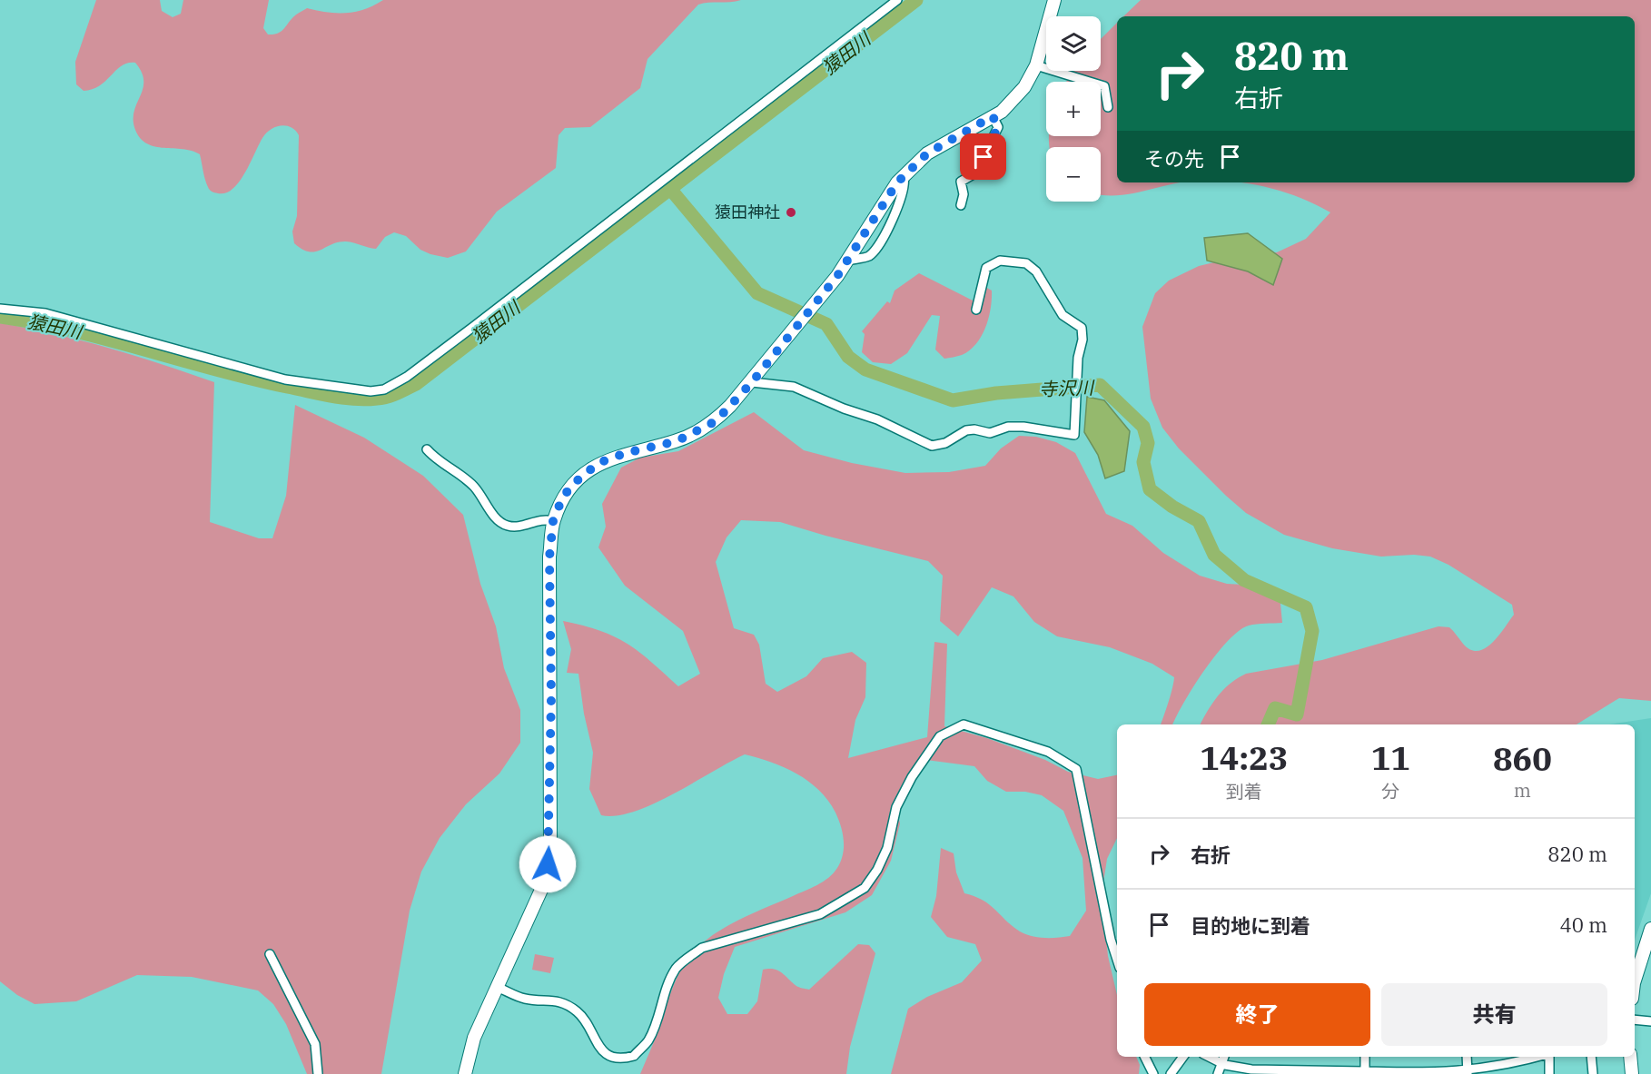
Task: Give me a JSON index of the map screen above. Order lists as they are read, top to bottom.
{
  "water": ["猿田川", "寺沢川"],
  "places": ["猿田神社"],
  "page": {
    "map_buttons": ["+", "−"],
    "turn": ["820 m", "右折"],
    "then": "その先",
    "eta": [
      "14:23",
      "到着",
      "11",
      "分",
      "860",
      "m"
    ],
    "list": [
      {
        "name": "右折",
        "value": "820 m"
      },
      {
        "name": "目的地に到着",
        "value": "40 m"
      }
    ],
    "buttons": ["終了", "共有"]
  }
}
